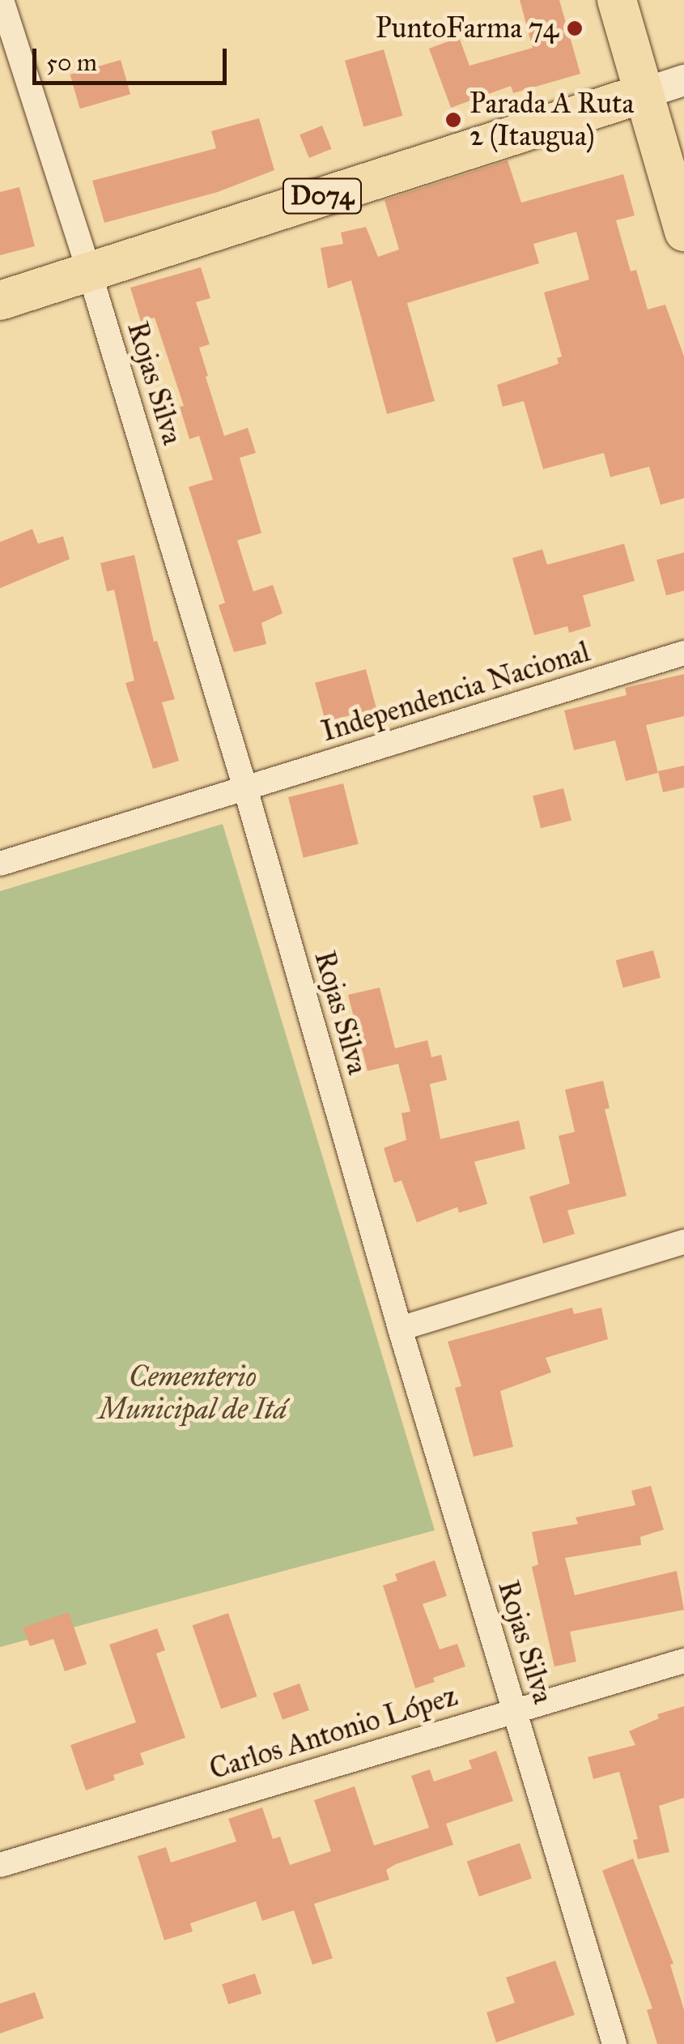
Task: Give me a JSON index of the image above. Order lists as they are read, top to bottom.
{
  "streets": {
    "main road": ["D074"],
    "street": ["Rojas Silva", "Independencia Nacional", "Carlos Antonio López"]
  },
  "crossings": [
    ["D074", "Rojas Silva"],
    ["Rojas Silva", "Independencia Nacional"],
    ["Rojas Silva", "Carlos Antonio López"]
  ],
  "parks": ["Cementerio Municipal de Itá"],
  "places": ["PuntoFarma 74", "Parada A Ruta 2 (Itaugua)"],
  "scale_bar": "50 m"
}
